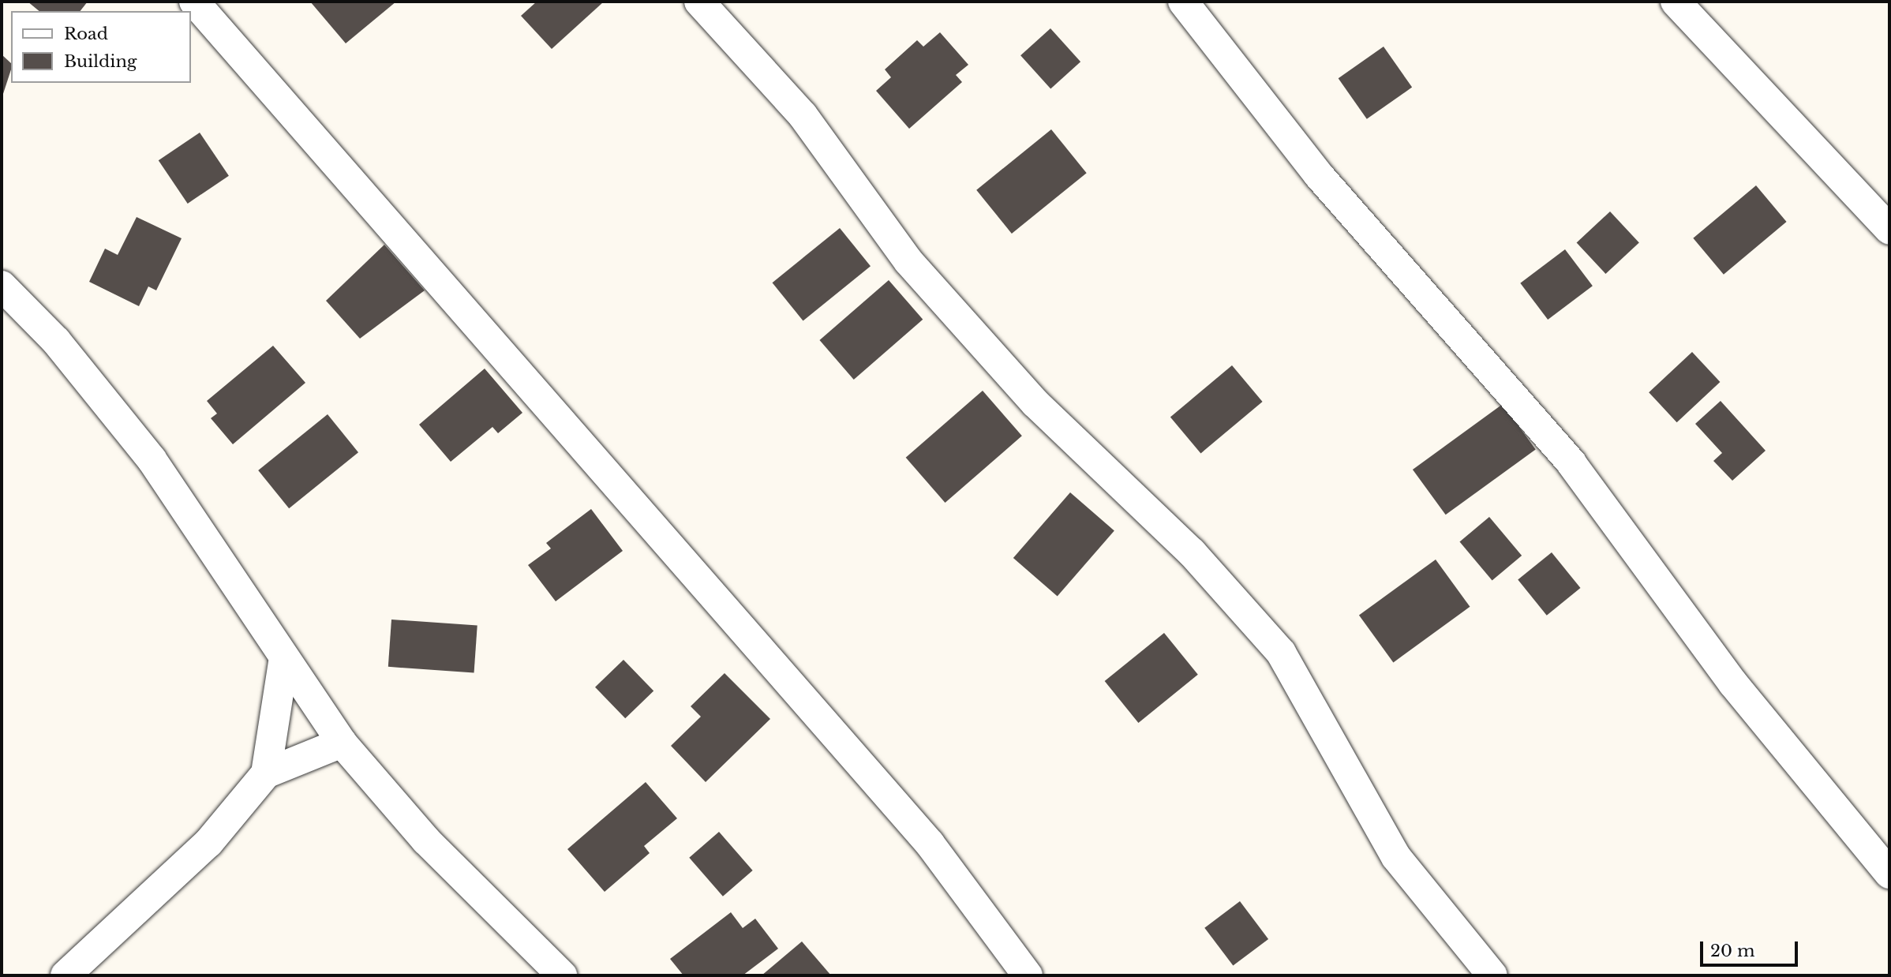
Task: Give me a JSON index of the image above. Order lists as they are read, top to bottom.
{
  "legend": ["Road", "Building"],
  "scale_bar": "20 m"
}
